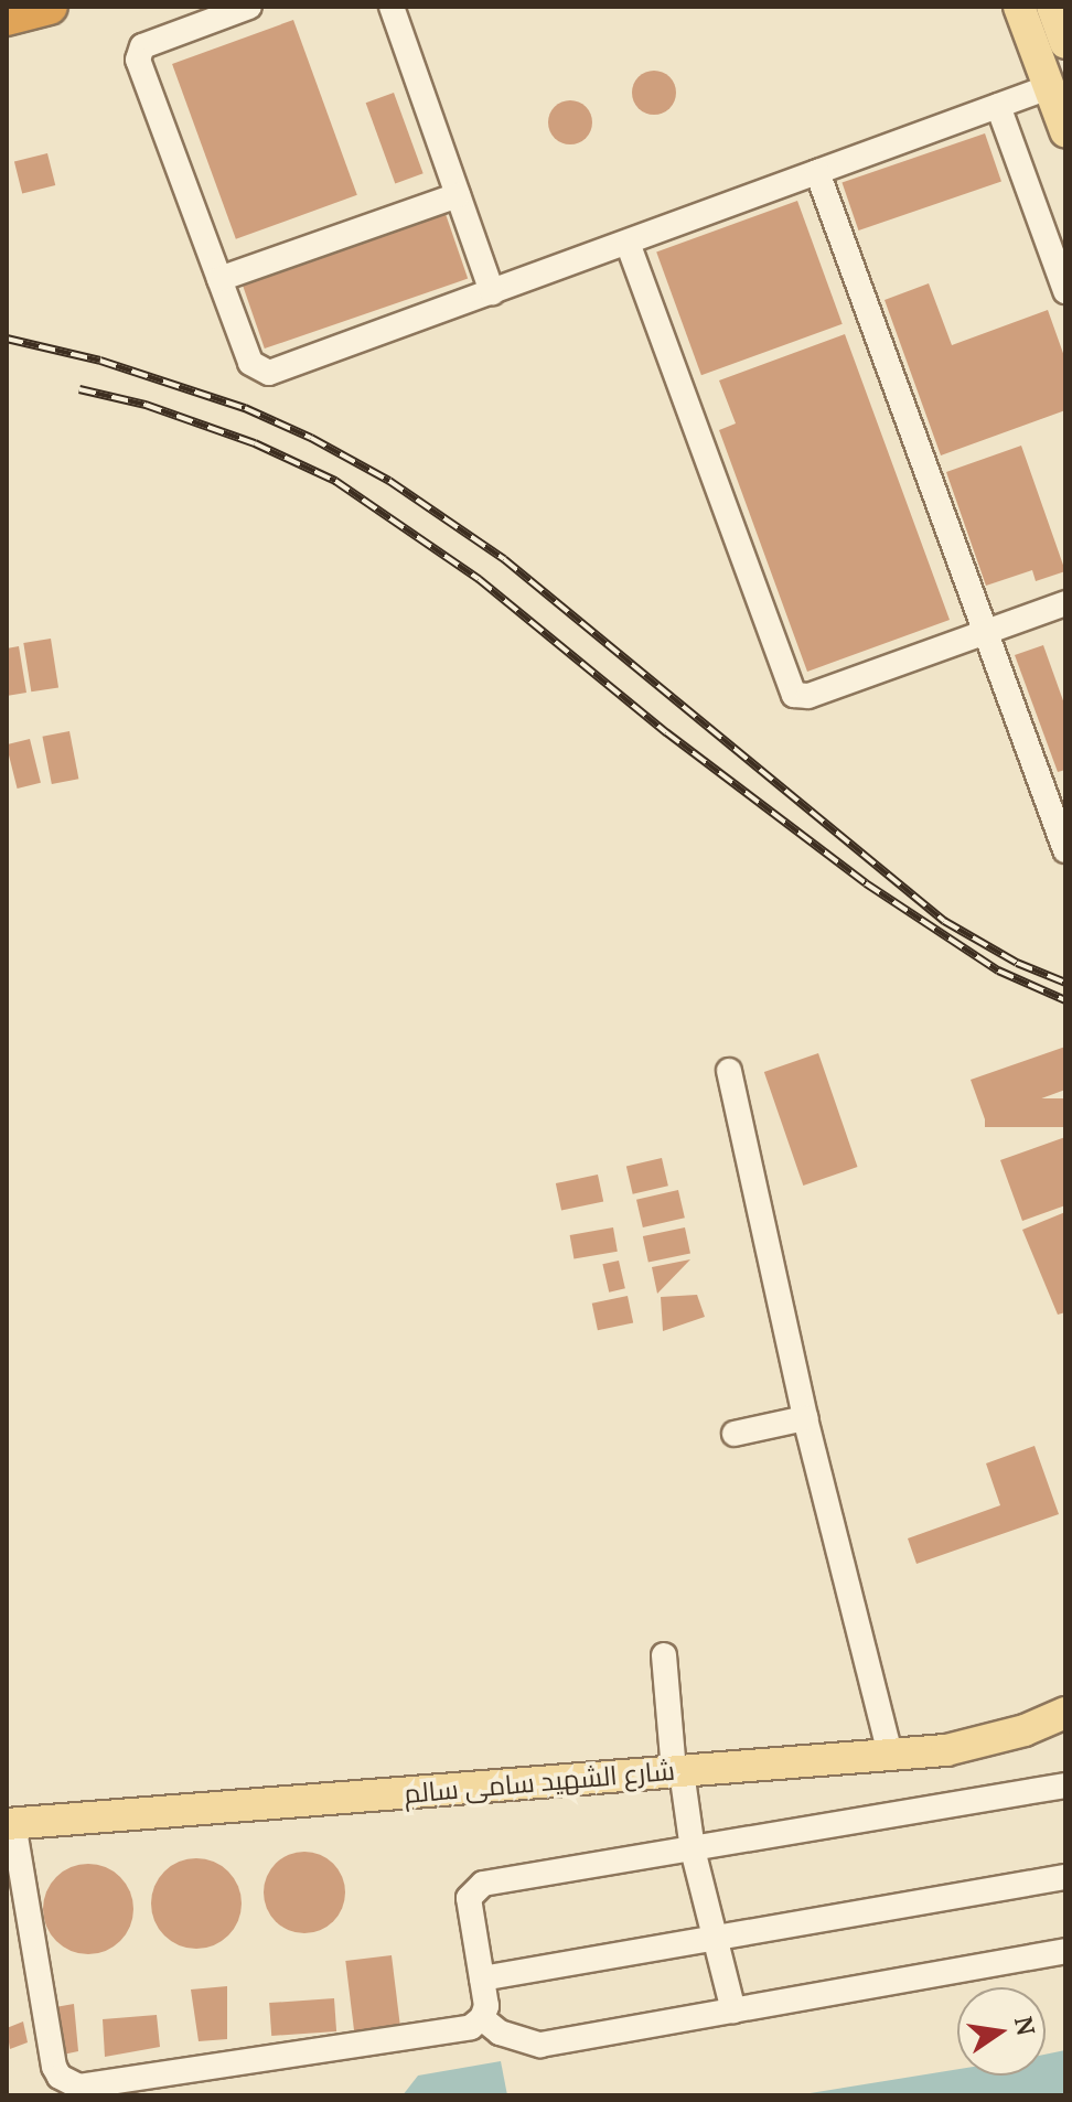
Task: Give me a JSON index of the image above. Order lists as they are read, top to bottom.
{
  "streets": {
    "main road": ["شارع الشهيد سامى سالم"]
  },
  "north": "right"
}
